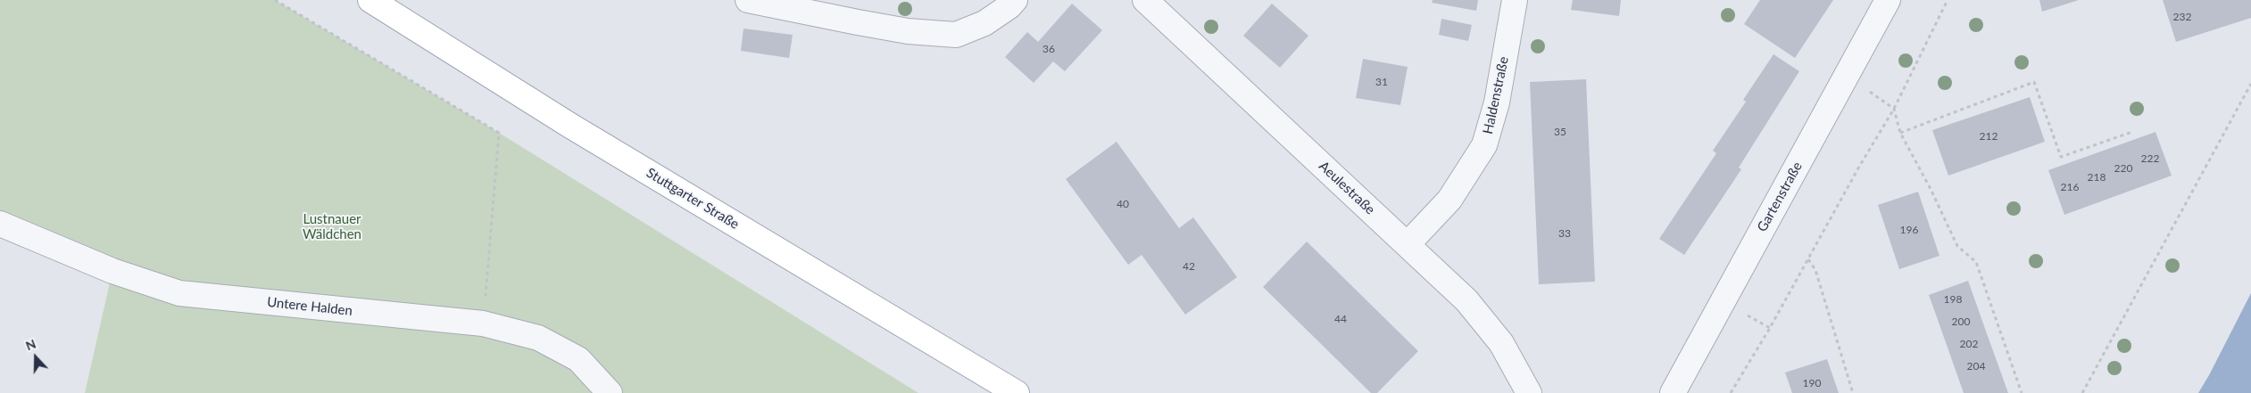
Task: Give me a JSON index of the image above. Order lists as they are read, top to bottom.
{
  "streets": {
    "main road": ["Stuttgarter Straße"],
    "street": [
      "Haldenstraße",
      "Aeulestraße",
      "Gartenstraße",
      "Untere Halden"
    ]
  },
  "crossings": [
    ["Haldenstraße", "Aeulestraße"]
  ],
  "parks": ["Lustnauer Wäldchen"],
  "house_numbers": [
    "232",
    "36",
    "31",
    "35",
    "212",
    "222",
    "220",
    "218",
    "216",
    "40",
    "196",
    "33",
    "42",
    "198",
    "44",
    "200",
    "202",
    "204",
    "190"
  ],
  "north": "top"
}
